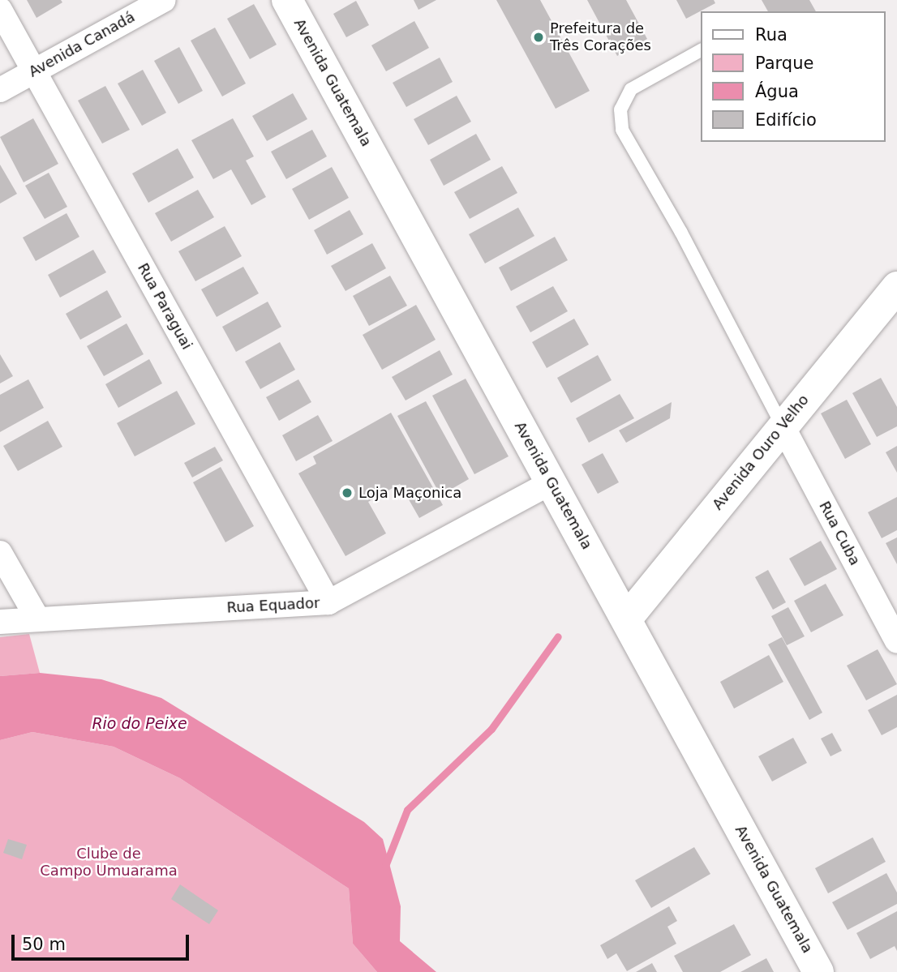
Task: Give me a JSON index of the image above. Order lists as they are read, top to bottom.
{
  "streets": {
    "street": [
      "Avenida Canadá",
      "Avenida Guatemala",
      "Rua Paraguai",
      "Avenida Ouro Velho",
      "Rua Cuba",
      "Rua Equador"
    ]
  },
  "crossings": [
    ["Avenida Canadá", "Rua Paraguai"],
    ["Avenida Guatemala", "Avenida Ouro Velho"],
    ["Avenida Guatemala", "Rua Equador"],
    ["Rua Paraguai", "Rua Equador"],
    ["Avenida Ouro Velho", "Rua Cuba"]
  ],
  "water": ["Rio do Peixe"],
  "parks": ["Clube de Campo Umuarama"],
  "places": ["Prefeitura de Três Corações", "Loja Maçonica"],
  "legend": [
    "Rua",
    "Parque",
    "Água",
    "Edifício"
  ],
  "scale_bar": "50 m"
}
